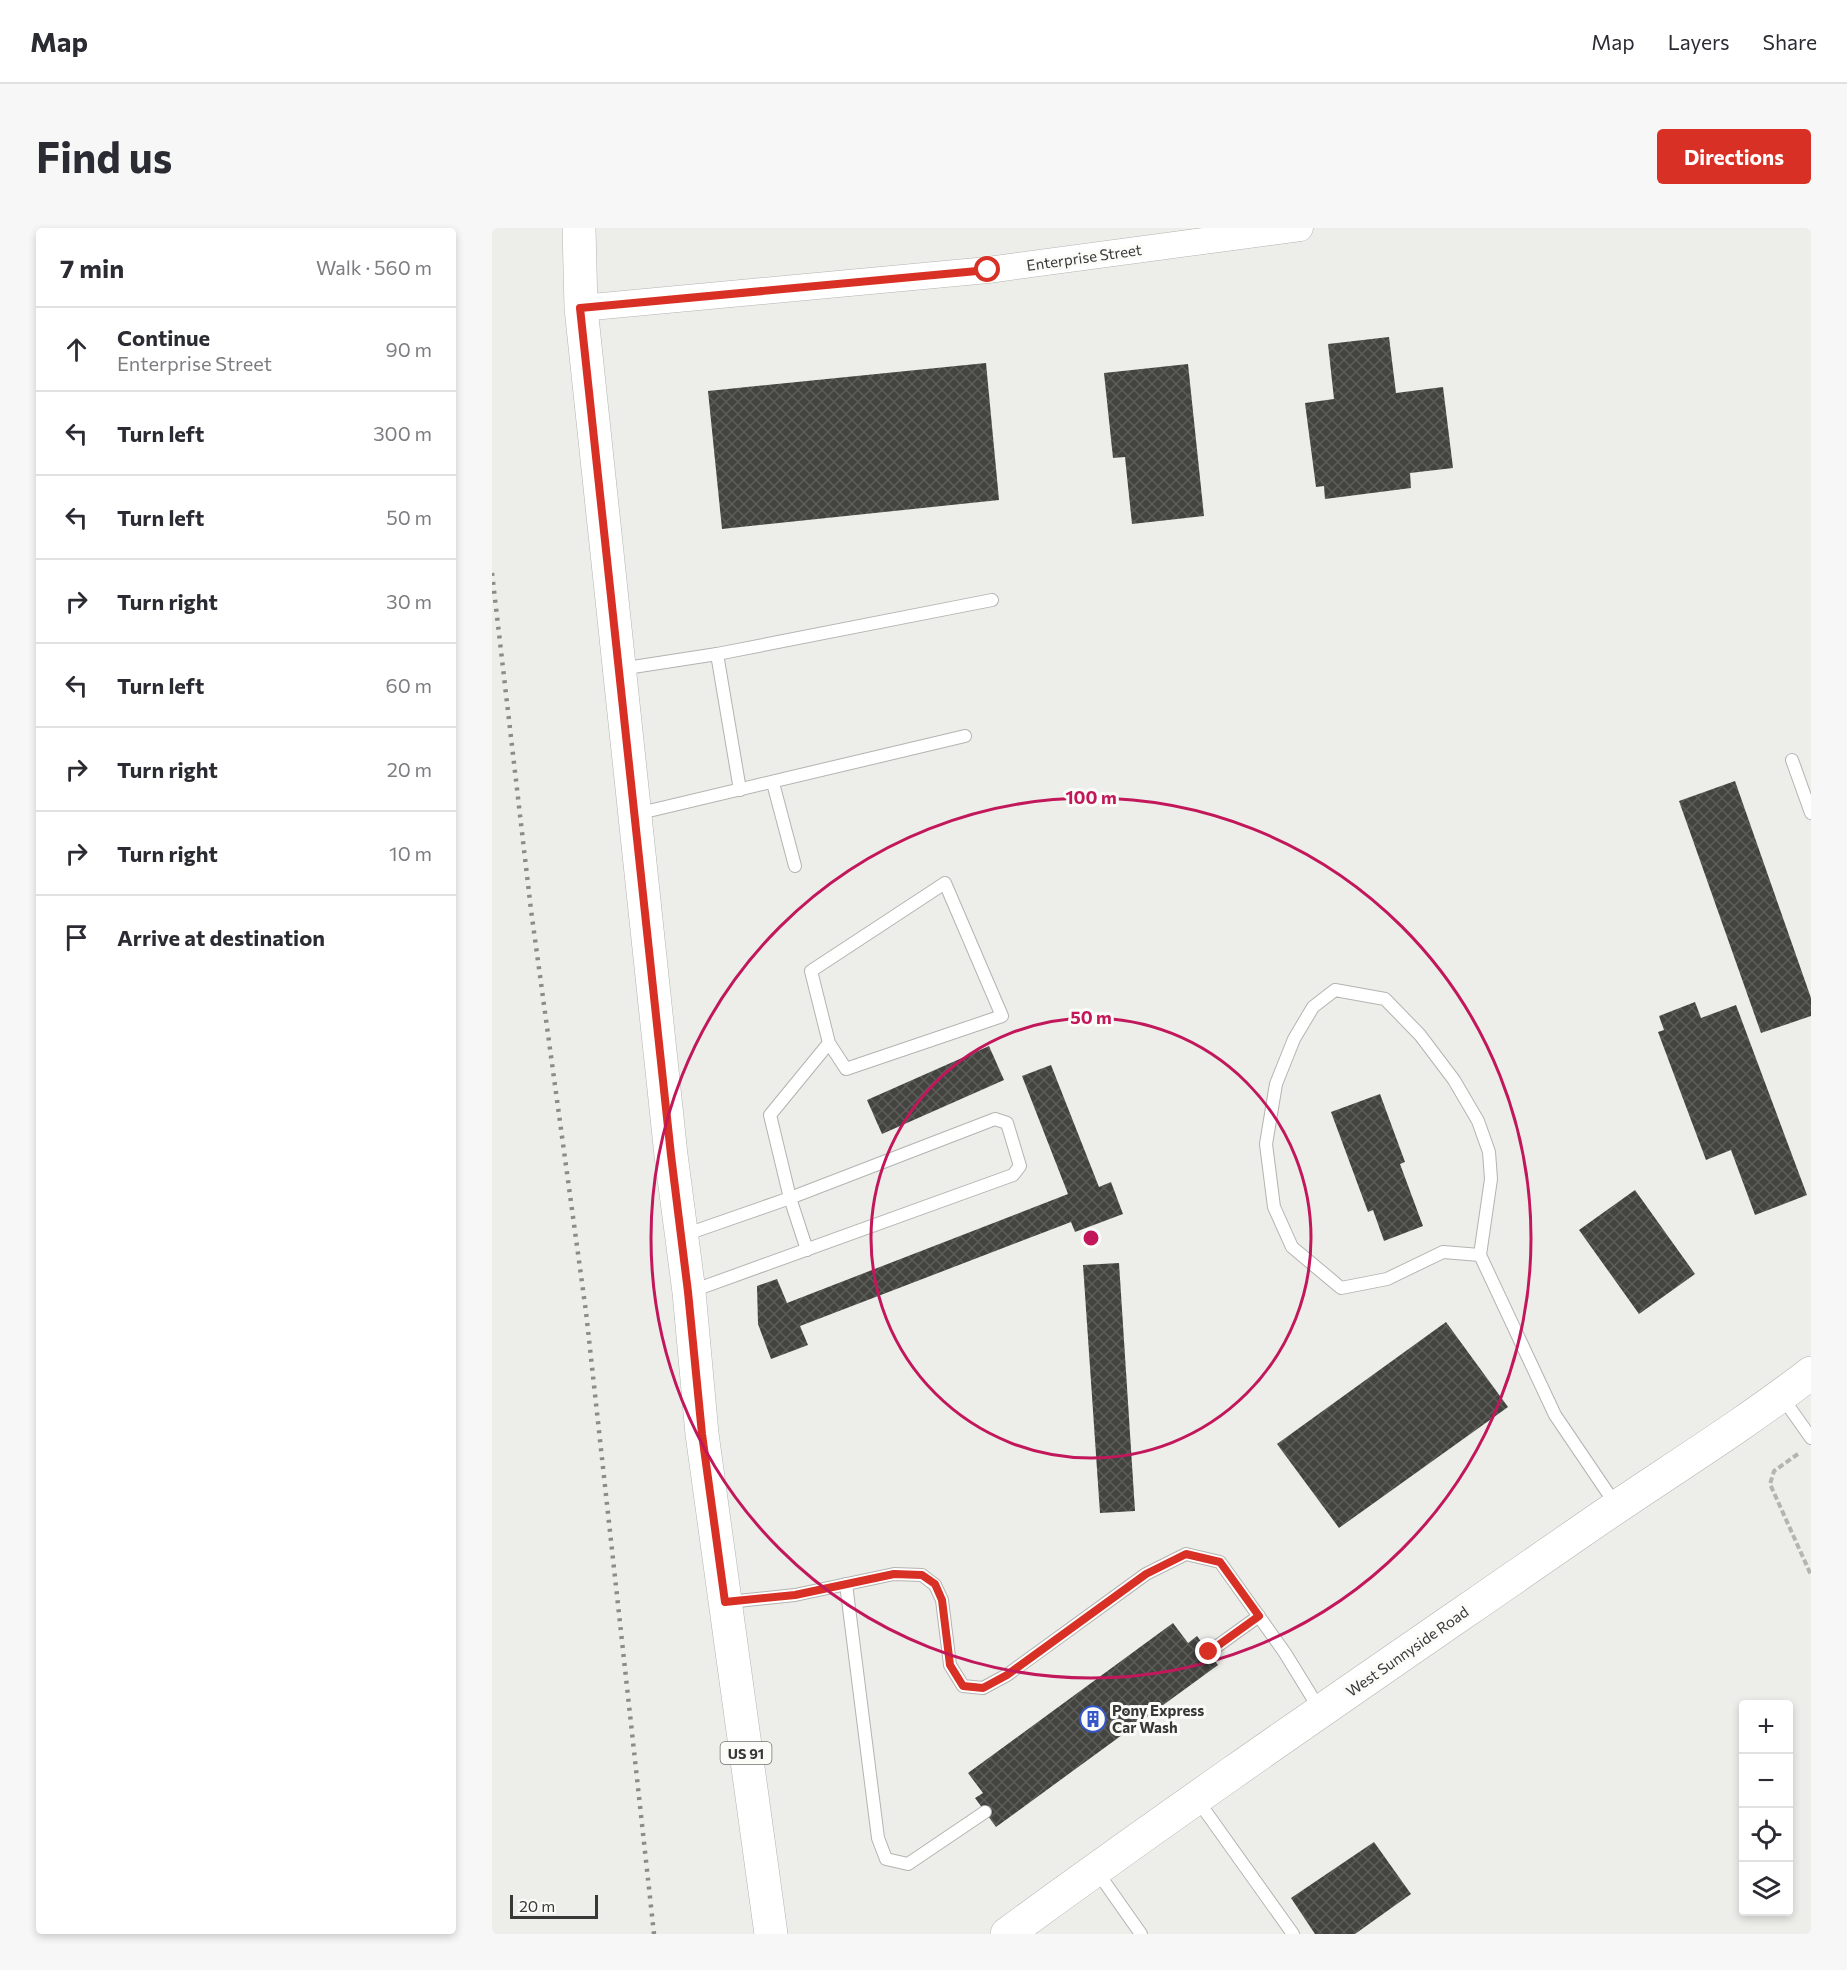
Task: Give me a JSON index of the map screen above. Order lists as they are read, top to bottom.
{
  "streets": {
    "main road": ["West Sunnyside Road", "US 91"],
    "street": ["Enterprise Street"]
  },
  "crossings": [
    ["Enterprise Street", "US 91"]
  ],
  "places": {
    "building": ["Pony Express Car Wash"]
  },
  "scale_bar": "20 m",
  "page": {
    "header": "Map",
    "nav": ["Map", "Layers", "Share"],
    "buttons": "Directions",
    "title": "Find us",
    "heading": ["7 min", "Walk · 560 m"],
    "list": [
      ["Continue", "Enterprise Street", "90 m"],
      ["Turn left", "300 m"],
      ["Turn left", "50 m"],
      ["Turn right", "30 m"],
      ["Turn left", "60 m"],
      ["Turn right", "20 m"],
      ["Turn right", "10 m"],
      "Arrive at destination"
    ],
    "map_buttons": ["+", "−"],
    "scale": "20 m"
  },
  "rings": ["100 m", "50 m"]
}
